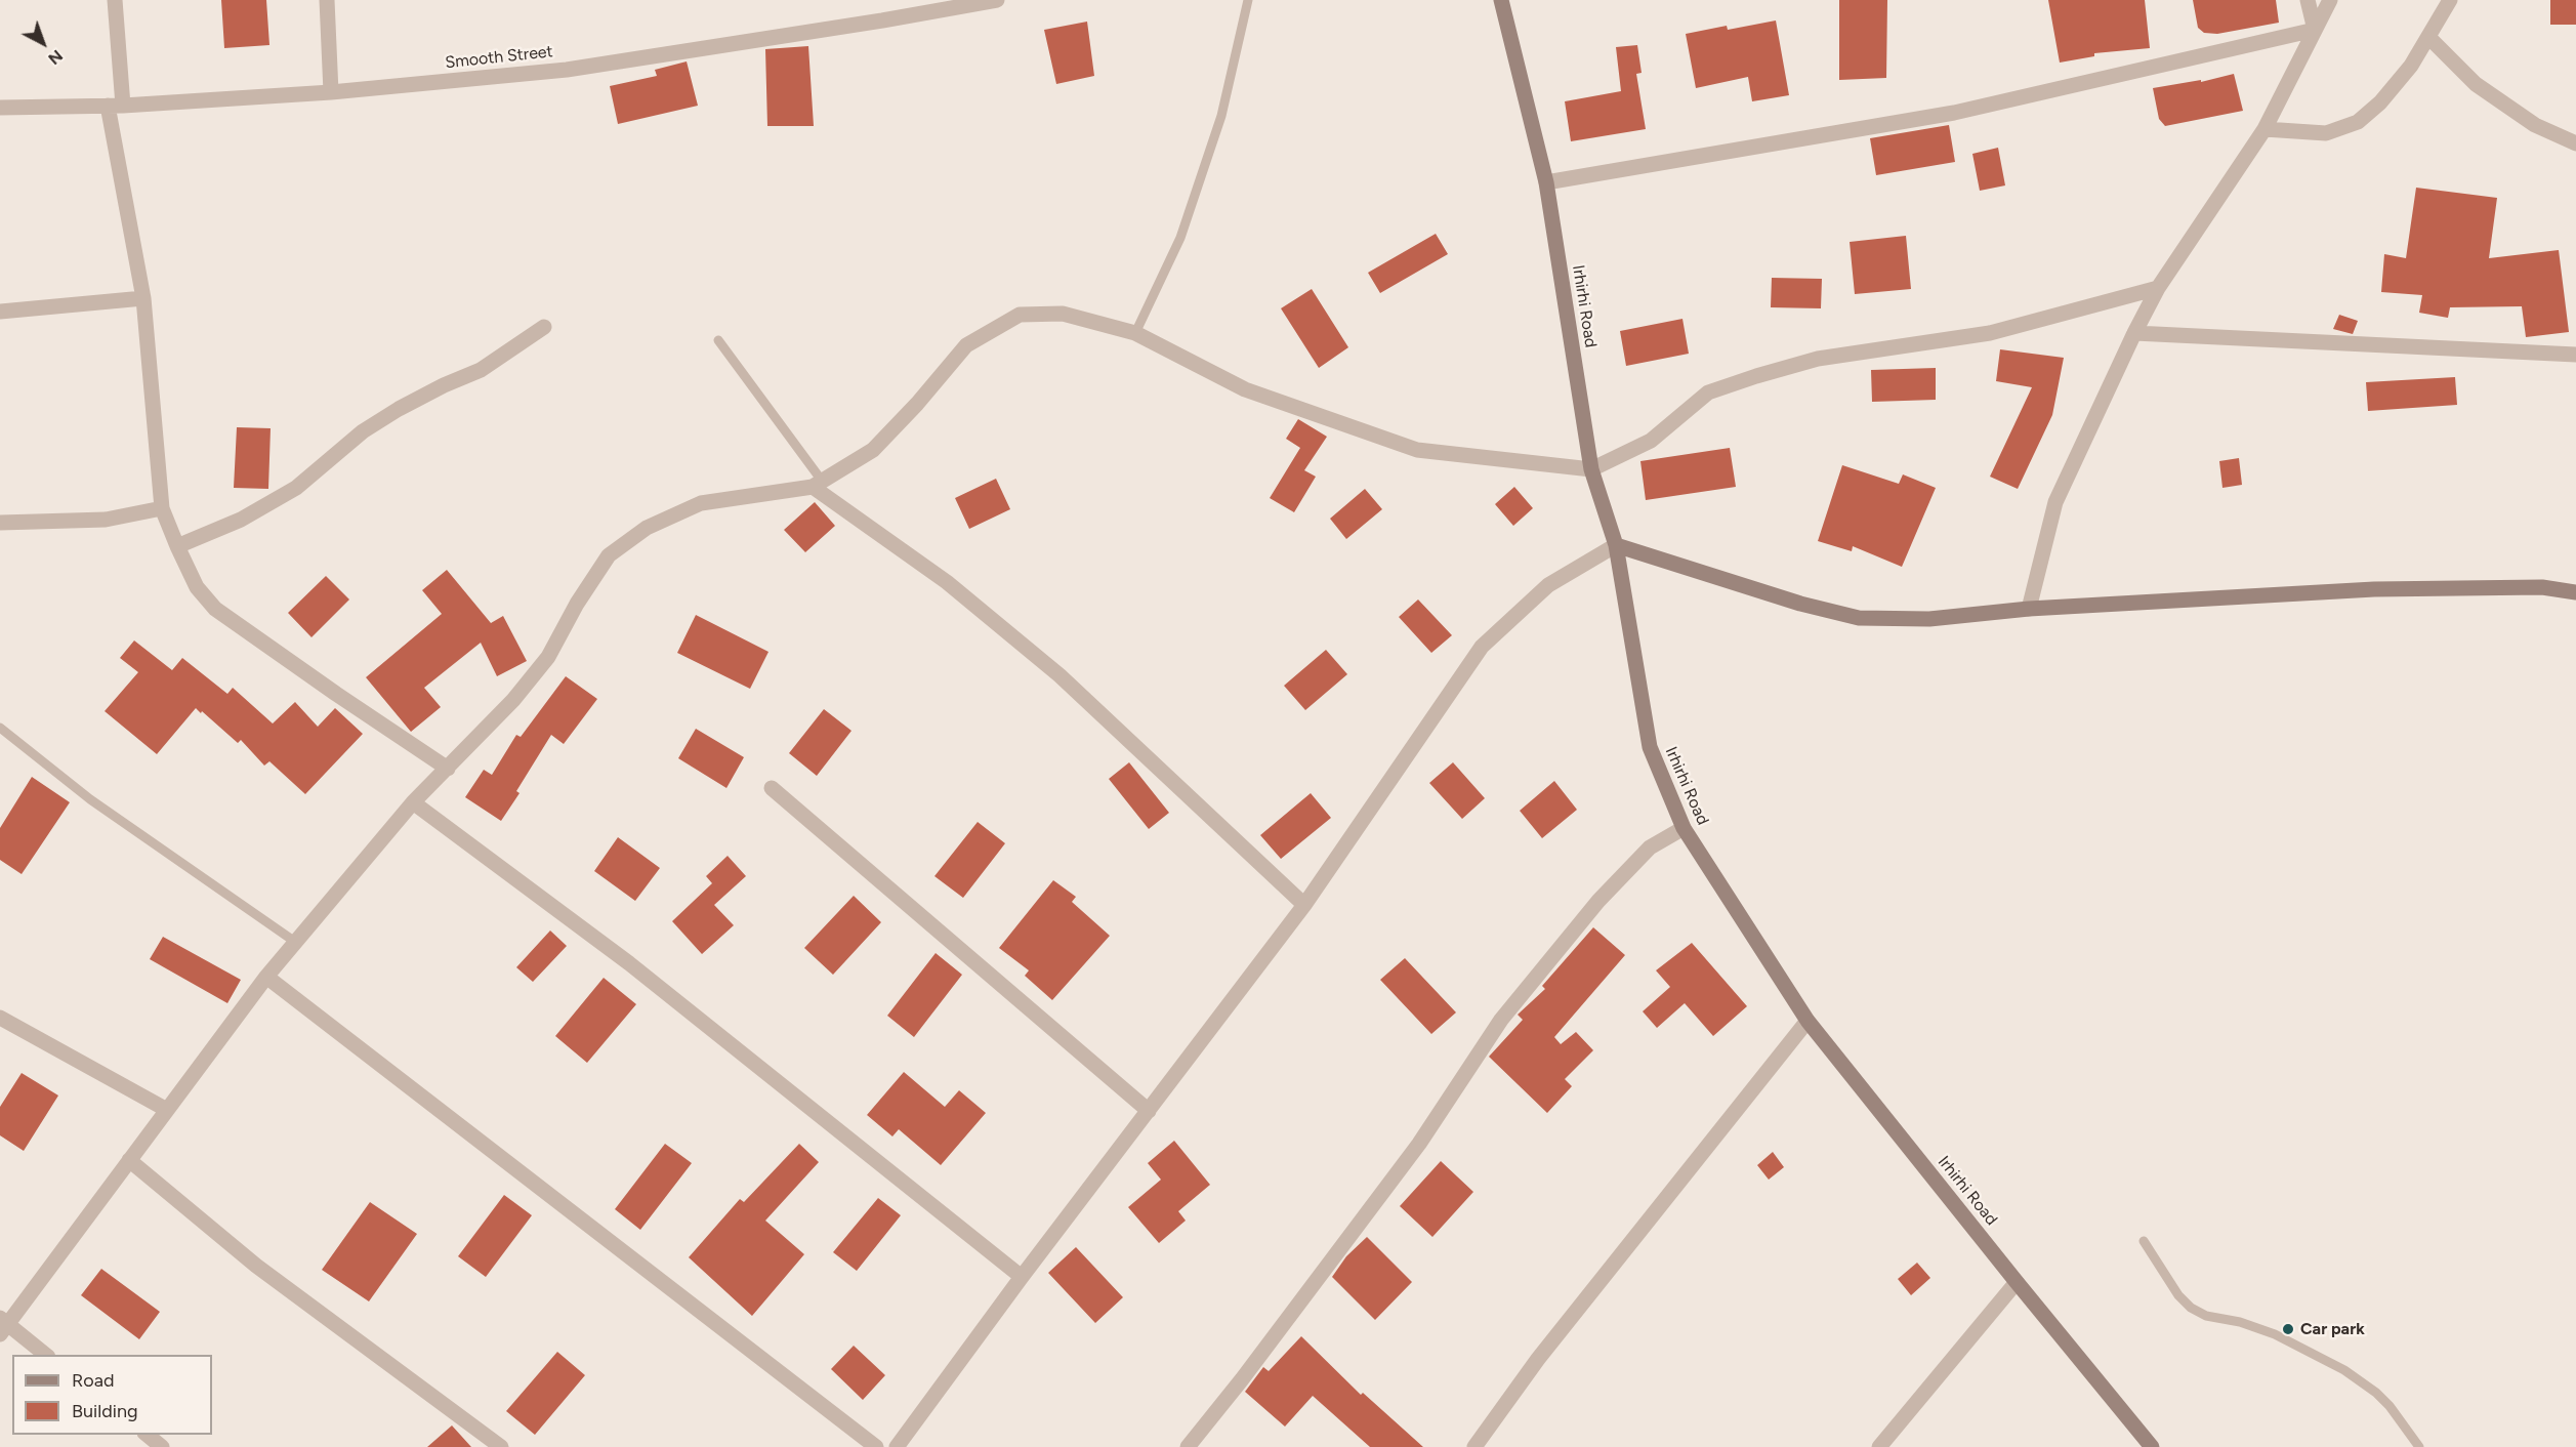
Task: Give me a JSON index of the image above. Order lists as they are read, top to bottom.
{
  "streets": {
    "street": ["Smooth Street", "Irhirhi Road"]
  },
  "places": ["Car park"],
  "legend": ["Road", "Building"],
  "north": "bottom right"
}
